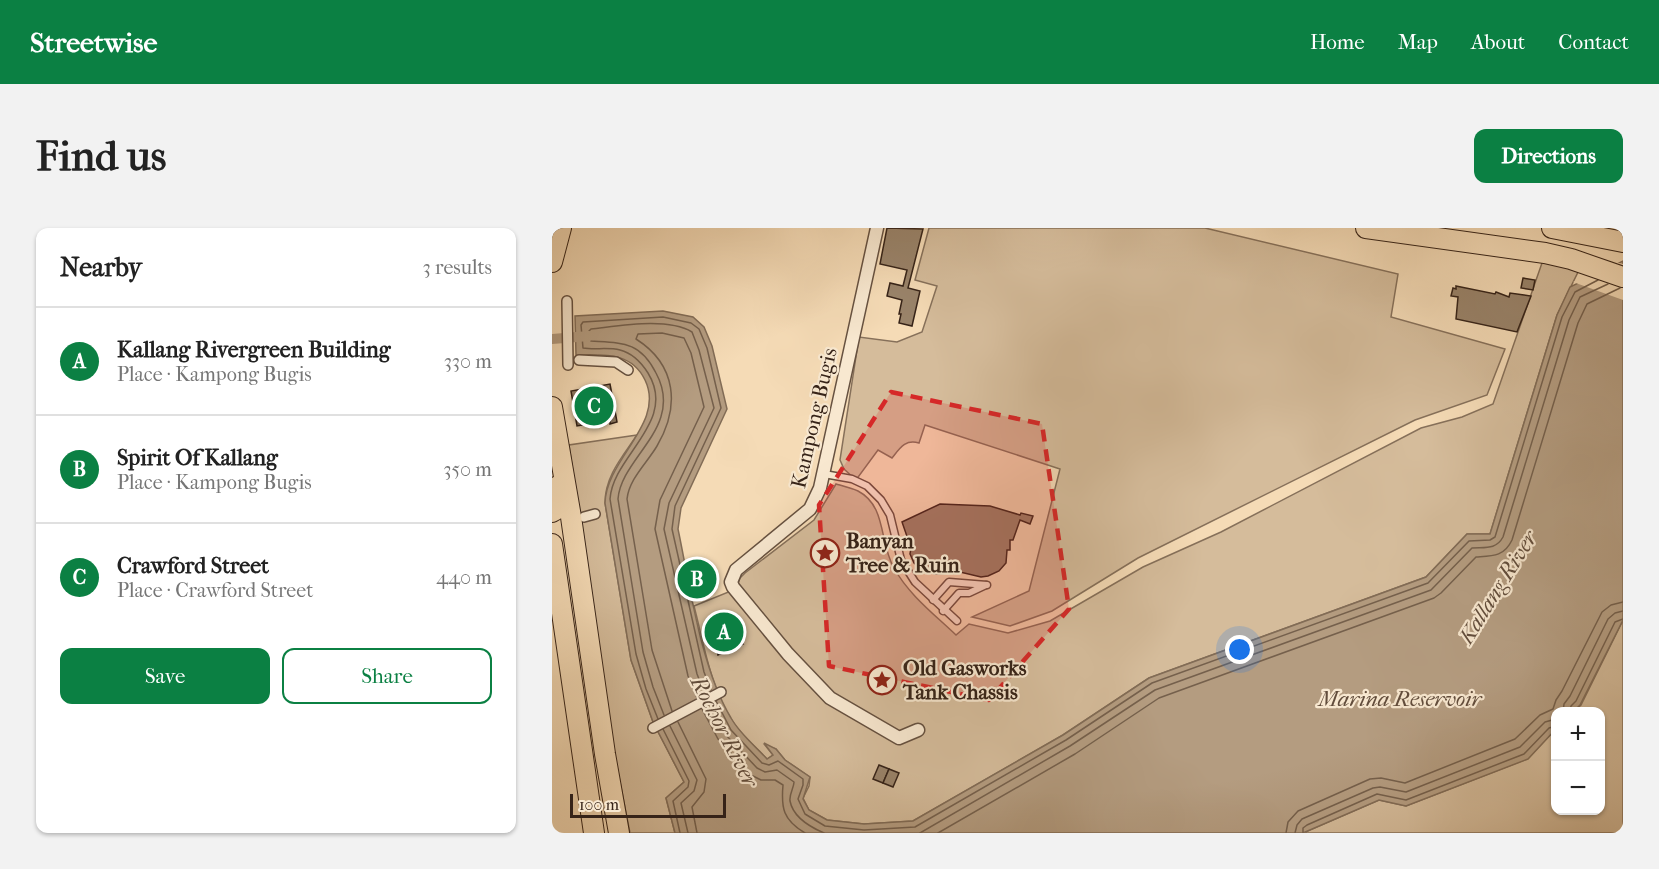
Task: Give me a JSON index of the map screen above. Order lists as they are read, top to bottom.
{
  "streets": {
    "street": ["Kampong Bugis"]
  },
  "water": ["Kallang River", "Marina Reservoir", "Rochor River"],
  "places": {
    "place": ["Banyan Tree & Ruin", "Old Gasworks Tank Chassis"]
  },
  "scale_bar": "100 m",
  "page": {
    "header": "Streetwise",
    "nav": [
      "Home",
      "Map",
      "About",
      "Contact"
    ],
    "buttons": [
      "Directions",
      ["Save", "Share"]
    ],
    "title": "Find us",
    "heading": ["Nearby", "3 results"],
    "list": [
      {
        "mark": "A",
        "name": "Kallang Rivergreen Building",
        "note": "Place · Kampong Bugis",
        "value": "330 m"
      },
      {
        "mark": "B",
        "name": "Spirit Of Kallang",
        "note": "Place · Kampong Bugis",
        "value": "350 m"
      },
      {
        "mark": "C",
        "name": "Crawford Street",
        "note": "Place · Crawford Street",
        "value": "440 m"
      }
    ],
    "pins": ["C", "B", "A"],
    "map_buttons": ["+", "−"],
    "scale": "100 m"
  }
}
